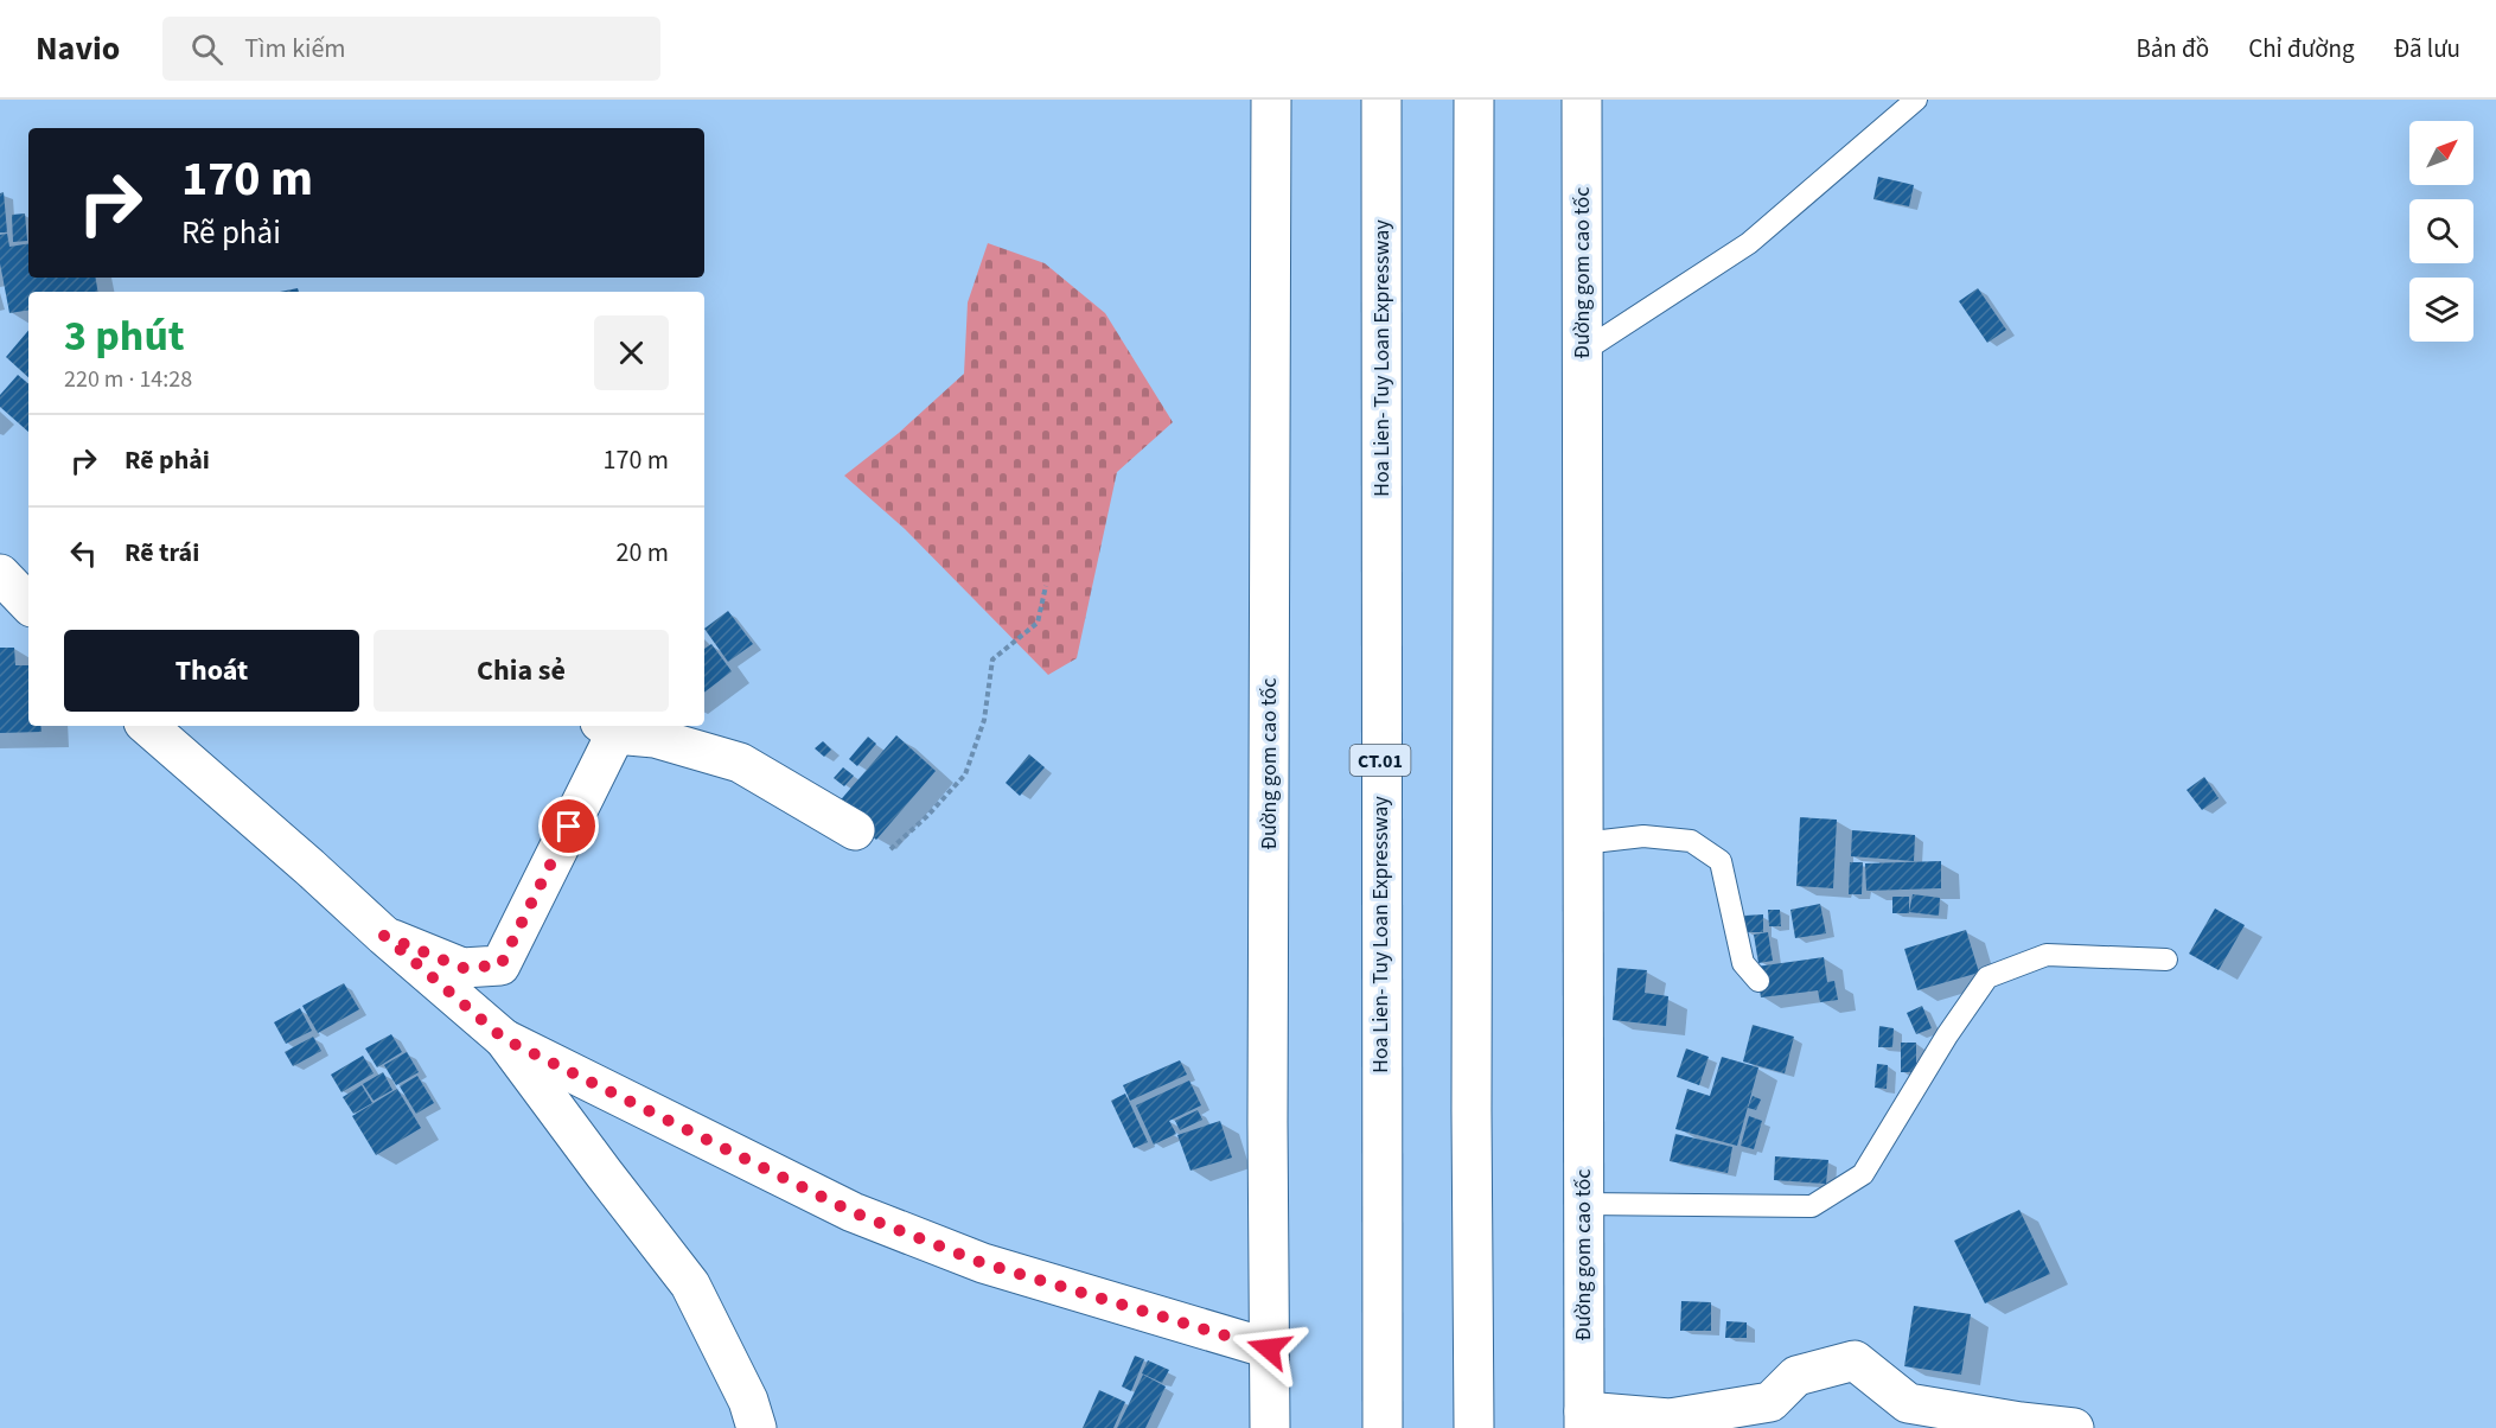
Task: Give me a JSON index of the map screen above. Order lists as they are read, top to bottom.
{
  "streets": {
    "main road": ["Đường gom cao tốc", "Hoa Lien- Tuy Loan Expressway", "CT.01"]
  },
  "north": "top right",
  "page": {
    "header": "Navio",
    "search": "Tìm kiếm",
    "nav": ["Bản đồ", "Chỉ đường", "Đã lưu"],
    "turn": ["170 m", "Rẽ phải"],
    "heading": ["3 phút", "220 m · 14:28"],
    "list": [
      {
        "name": "Rẽ phải",
        "value": "170 m"
      },
      {
        "name": "Rẽ trái",
        "value": "20 m"
      }
    ],
    "buttons": ["Thoát", "Chia sẻ"]
  }
}
